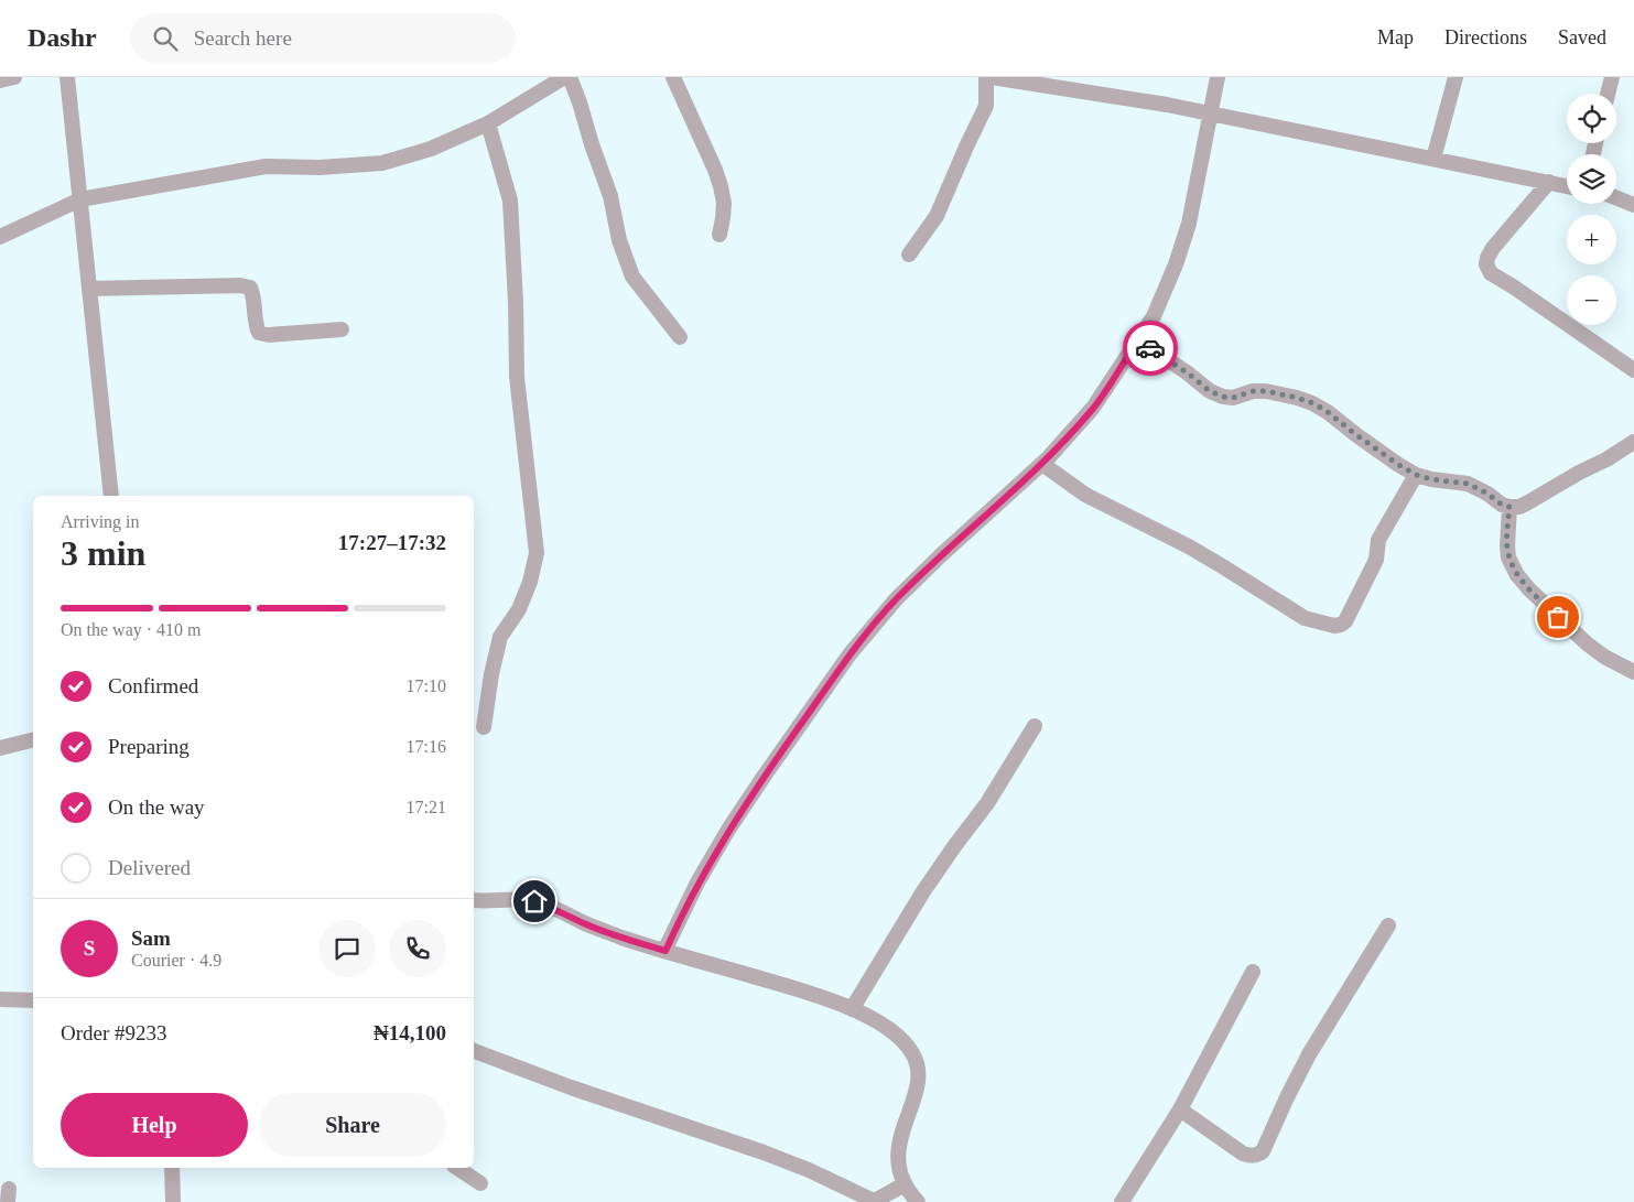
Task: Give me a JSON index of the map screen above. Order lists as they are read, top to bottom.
{
  "page": {
    "header": "Dashr",
    "search": "Search here",
    "nav": ["Map", "Directions", "Saved"],
    "map_buttons": ["+", "−"],
    "heading": ["3 min", "Arriving in", "17:27–17:32"],
    "panel": [
      "Sam",
      "Courier · 4.9",
      "Order #9233",
      "₦14,100"
    ],
    "bar": "On the way · 410 m",
    "list": [
      ["Confirmed", "17:10"],
      ["Preparing", "17:16"],
      ["On the way", "17:21"],
      "Delivered"
    ],
    "round": "S",
    "buttons": ["Help", "Share"]
  }
}
